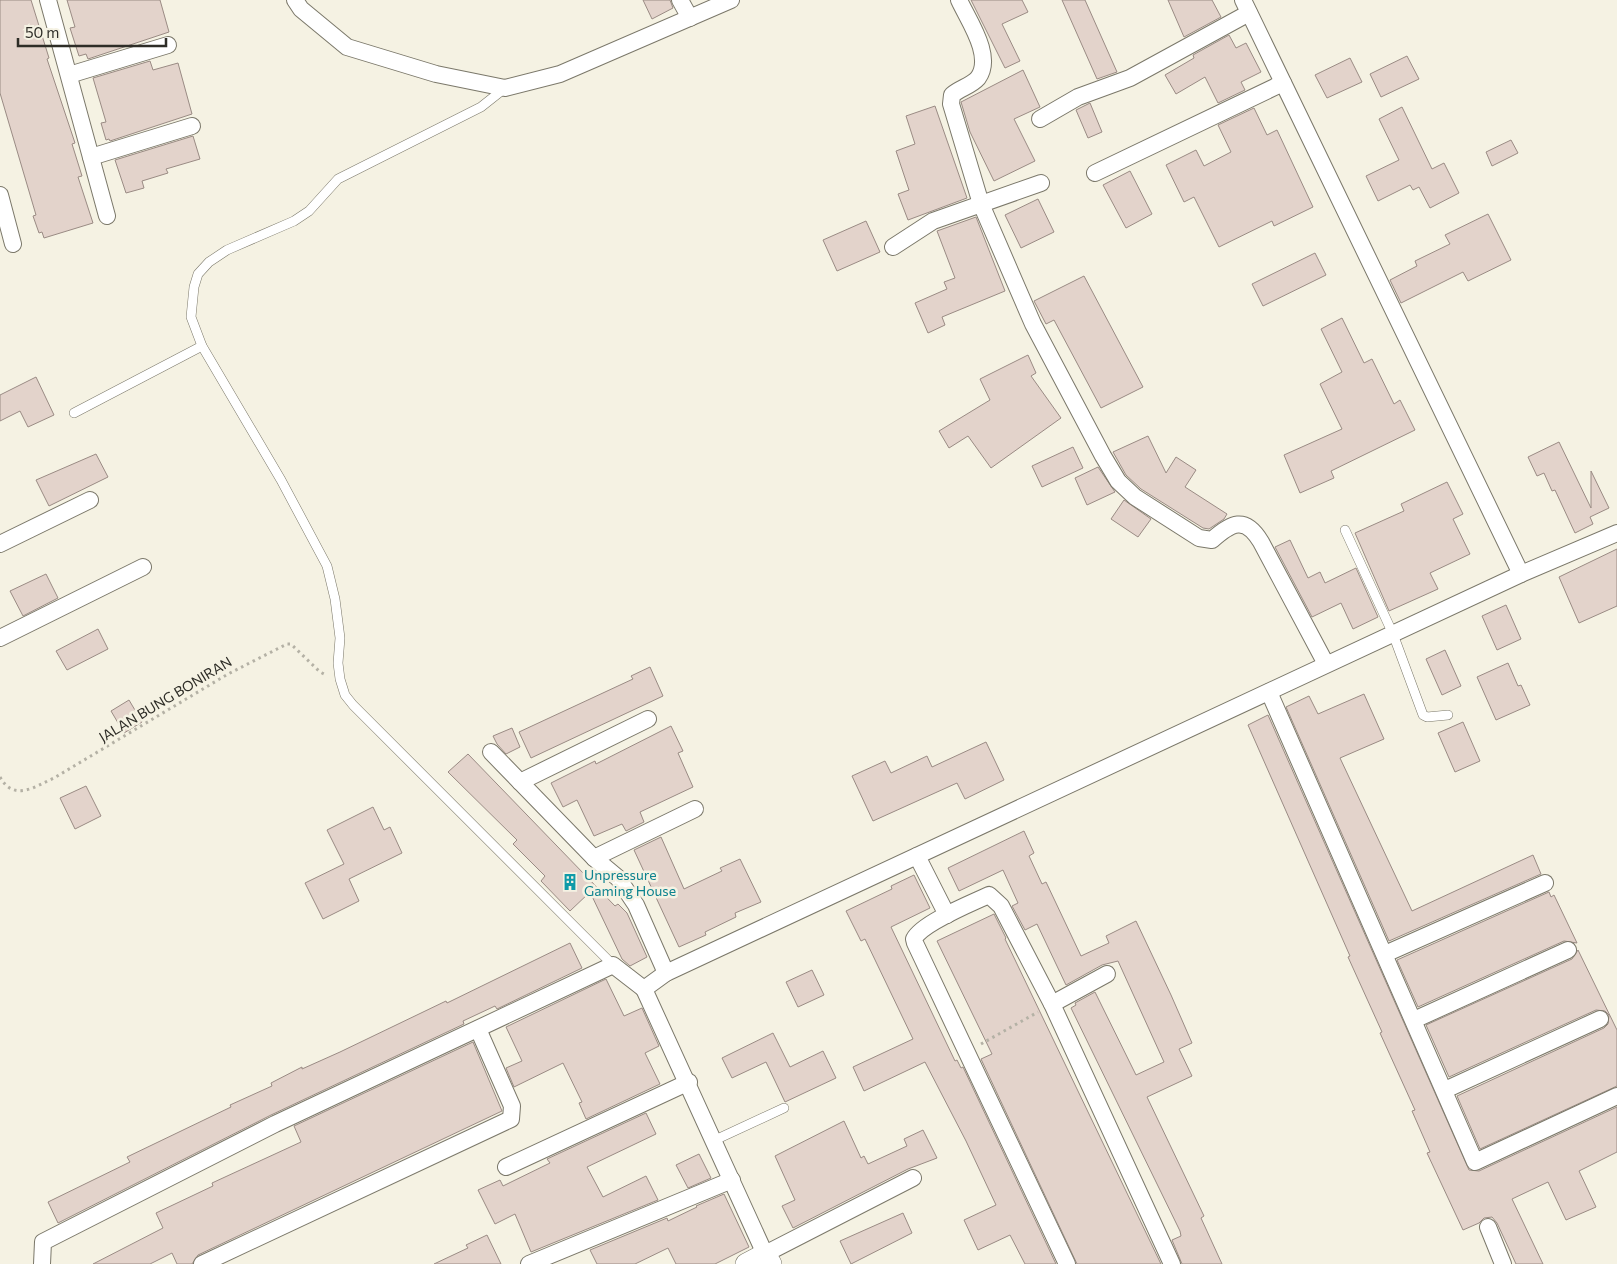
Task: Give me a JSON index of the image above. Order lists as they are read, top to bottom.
{
  "streets": {
    "path": ["JALAN BUNG BONIRAN"]
  },
  "places": {
    "building": ["Unpressure Gaming House"]
  },
  "scale_bar": "50 m"
}
